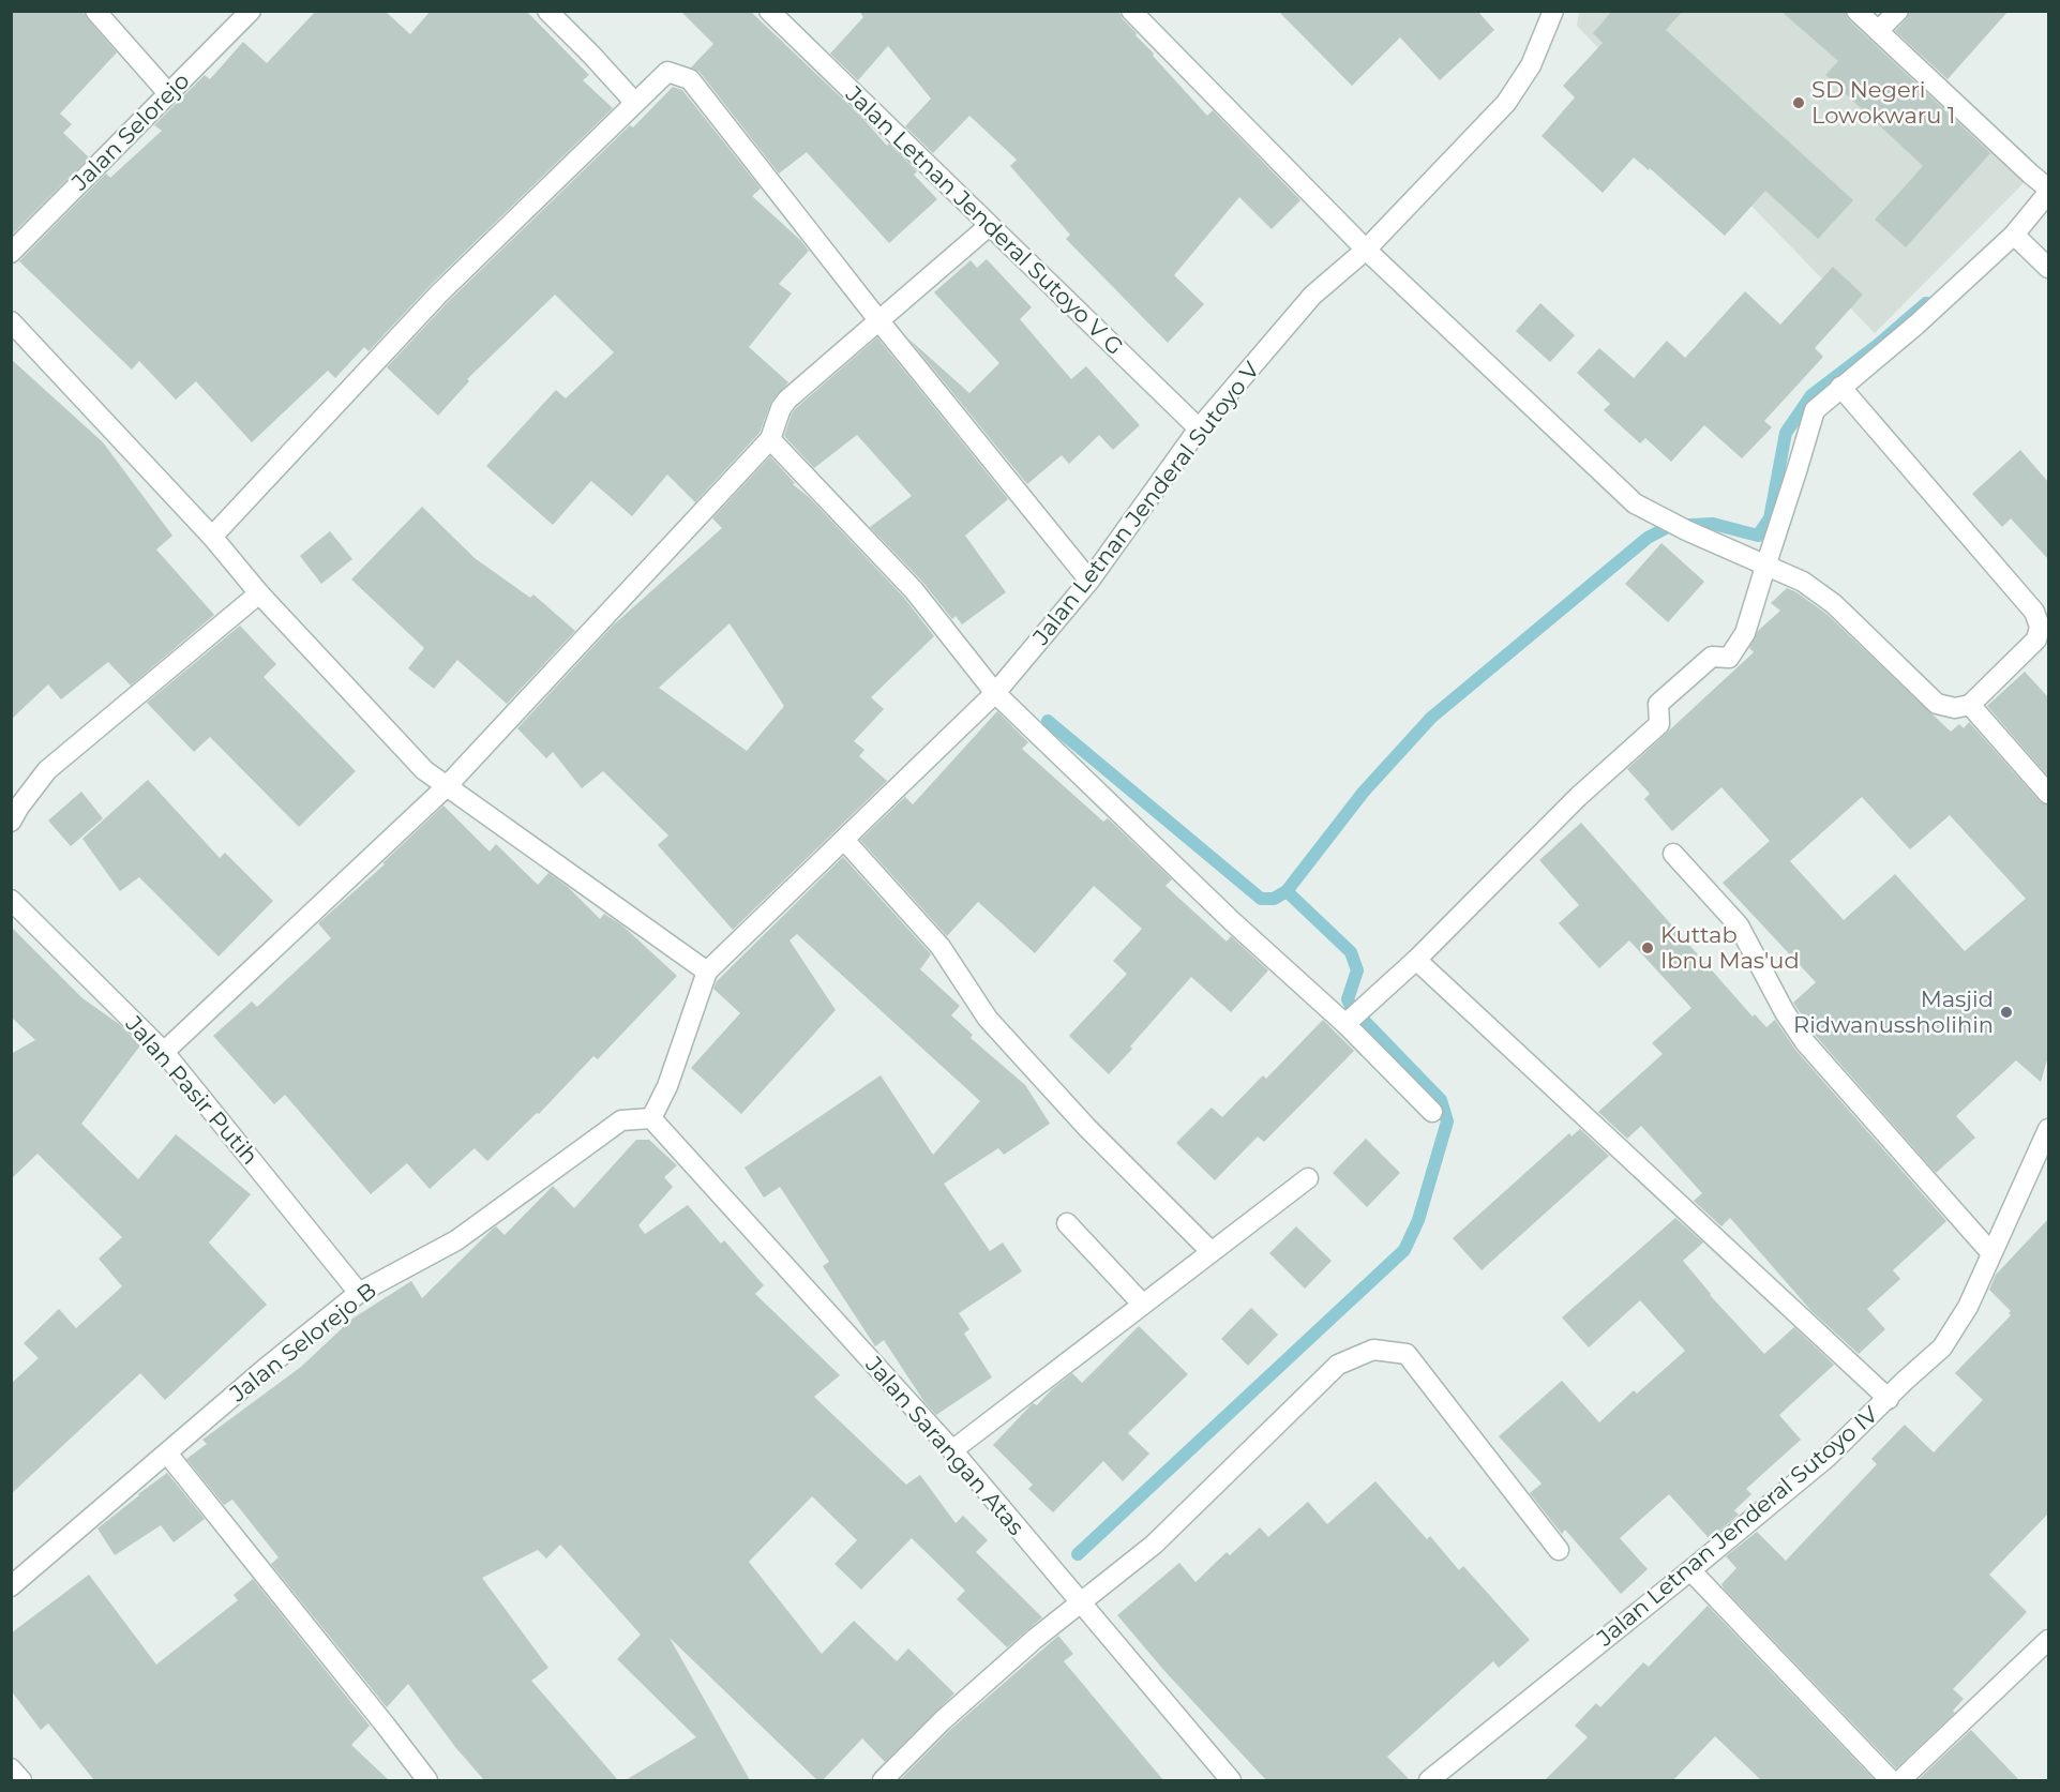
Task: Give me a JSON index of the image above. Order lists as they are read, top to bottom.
{
  "streets": {
    "street": [
      "Jalan Selorejo",
      "Jalan Letnan Jenderal Sutoyo V G",
      "Jalan Letnan Jenderal Sutoyo V",
      "Jalan Pasir Putih",
      "Jalan Selorejo B",
      "Jalan Sarangan Atas",
      "Jalan Letnan Jenderal Sutoyo IV"
    ]
  },
  "crossings": [
    ["Jalan Letnan Jenderal Sutoyo V G", "Jalan Letnan Jenderal Sutoyo V"],
    ["Jalan Pasir Putih", "Jalan Selorejo B"],
    ["Jalan Selorejo B", "Jalan Sarangan Atas"]
  ],
  "places": ["SD Negeri Lowokwaru 1", "Kuttab Ibnu Mas'ud", "Masjid Ridwanussholihin"]
}
